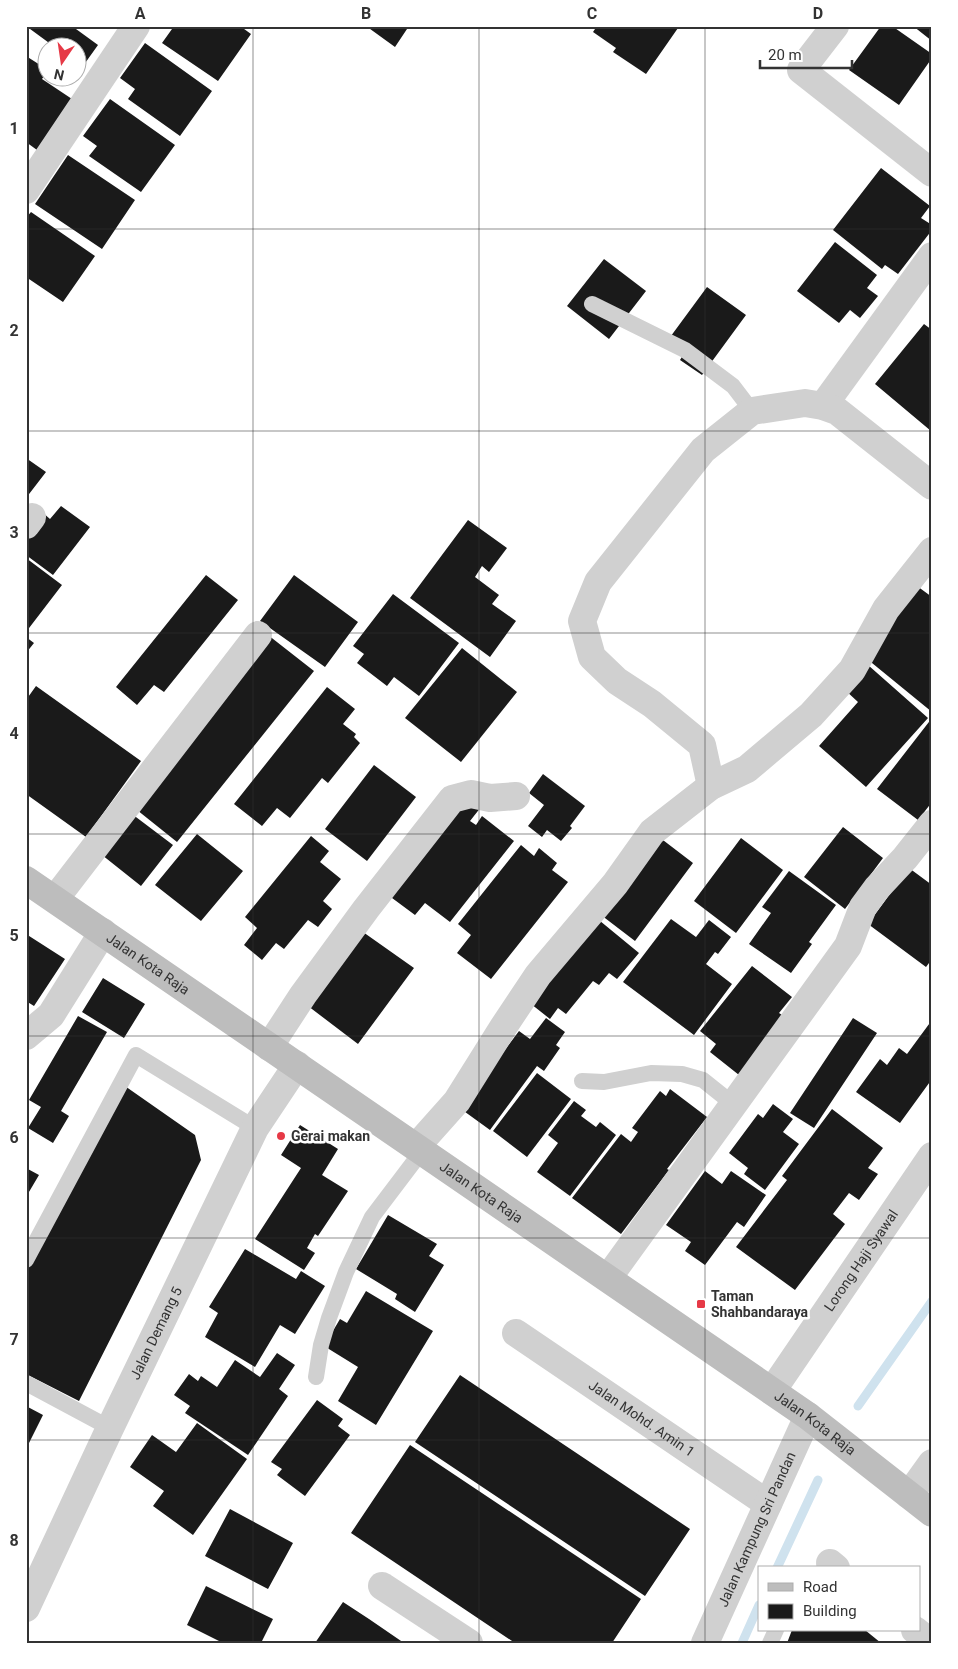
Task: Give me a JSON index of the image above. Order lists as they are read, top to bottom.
{
  "streets": {
    "main road": ["Jalan Kota Raja"],
    "street": [
      "Lorong Haji Syawal",
      "Jalan Demang 5",
      "Jalan Mohd. Amin 1",
      "Jalan Kampung Sri Pandan"
    ]
  },
  "crossings": [
    ["Jalan Kota Raja", "Lorong Haji Syawal"],
    ["Jalan Kota Raja", "Jalan Demang 5"],
    ["Jalan Kota Raja", "Jalan Kampung Sri Pandan"],
    ["Jalan Mohd. Amin 1", "Jalan Kampung Sri Pandan"]
  ],
  "places": {
    "other": ["Gerai makan"],
    "transit": ["Taman Shahbandaraya"]
  },
  "legend": ["Road", "Building"],
  "scale_bar": "20 m",
  "north": "bottom",
  "grid": {
    "columns": [
      "A",
      "B",
      "C",
      "D"
    ],
    "rows": [
      "1",
      "2",
      "3",
      "4",
      "5",
      "6",
      "7",
      "8"
    ]
  }
}
